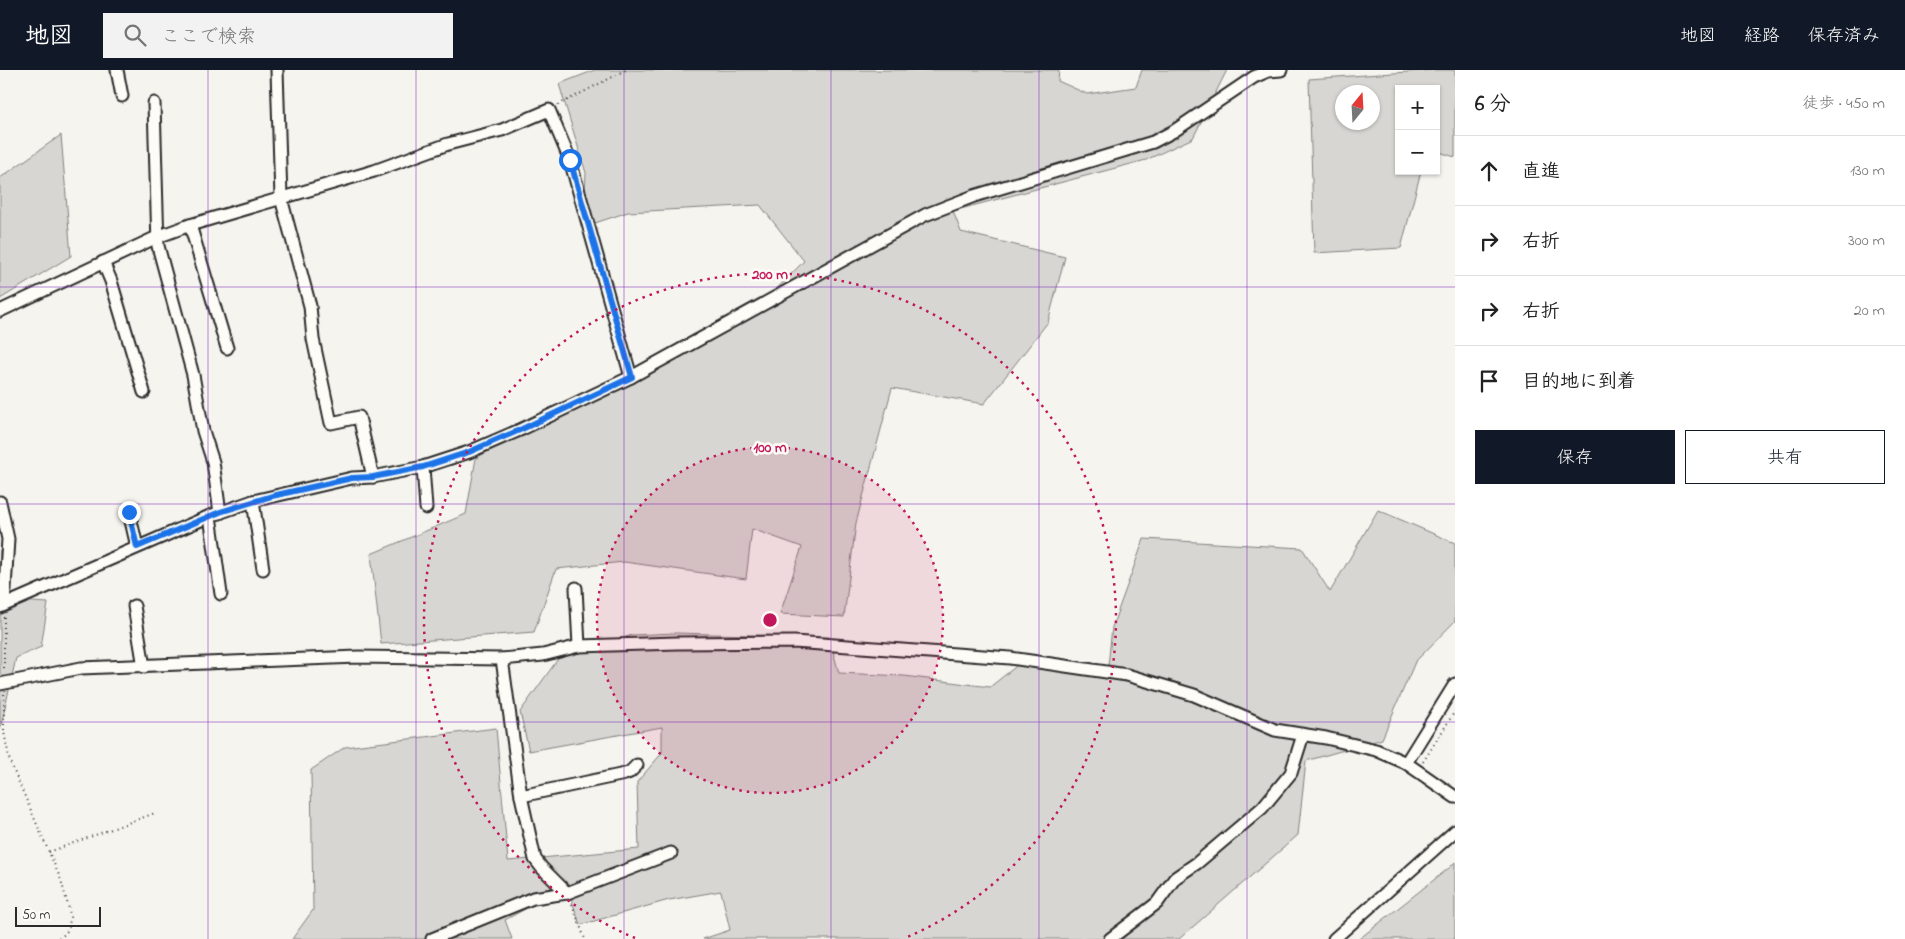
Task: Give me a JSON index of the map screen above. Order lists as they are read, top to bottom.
{
  "scale_bar": "50 m",
  "north": "top",
  "page": {
    "header": "地図",
    "search": "ここで検索",
    "nav": ["地図", "経路", "保存済み"],
    "heading": ["6 分", "徒歩 · 450 m"],
    "map_buttons": ["+", "−"],
    "list": [
      ["直進", "130 m"],
      ["右折", "300 m"],
      ["右折", "20 m"],
      "目的地に到着"
    ],
    "buttons": ["保存", "共有"],
    "scale": "50 m"
  },
  "rings": ["200 m", "100 m"]
}
